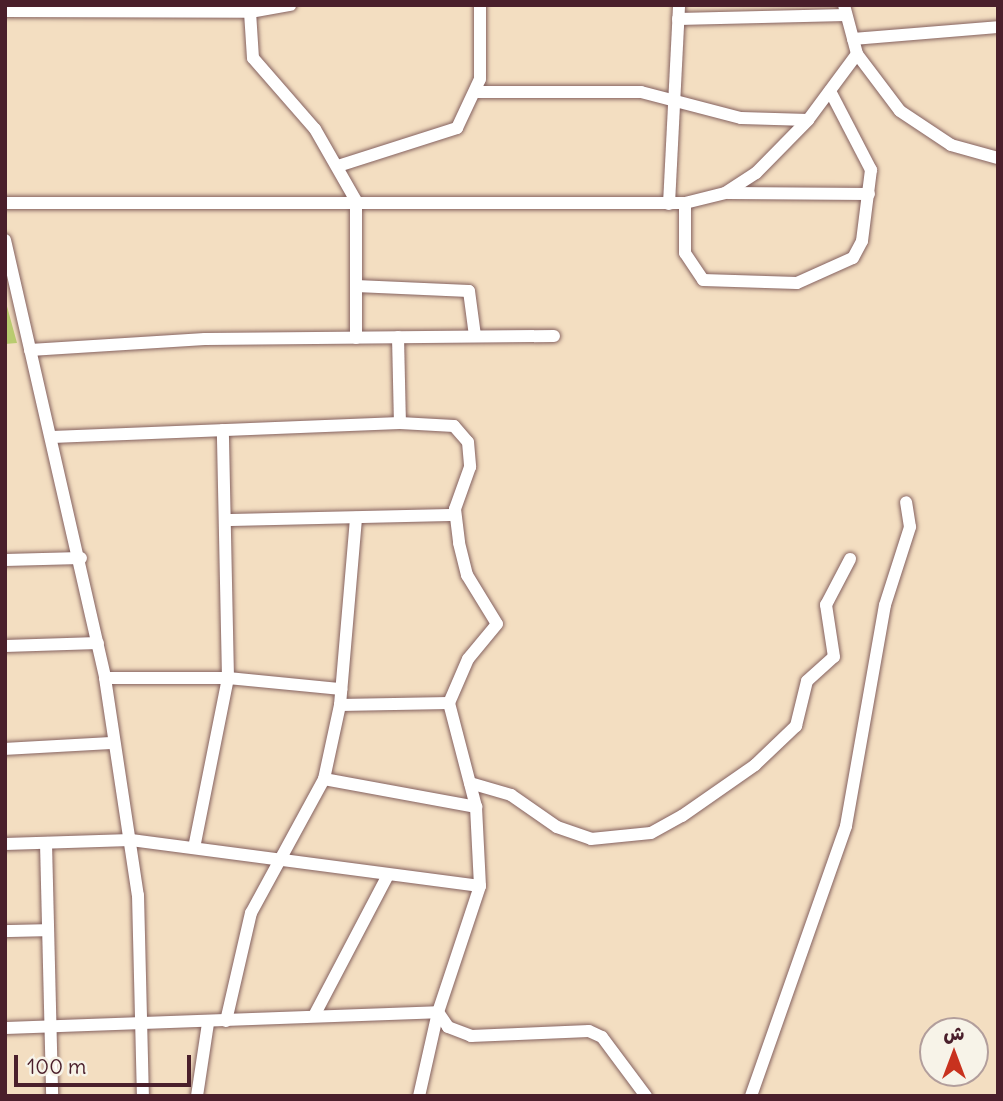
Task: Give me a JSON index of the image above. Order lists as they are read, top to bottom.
{
  "scale_bar": "100 m",
  "north": "top"
}
